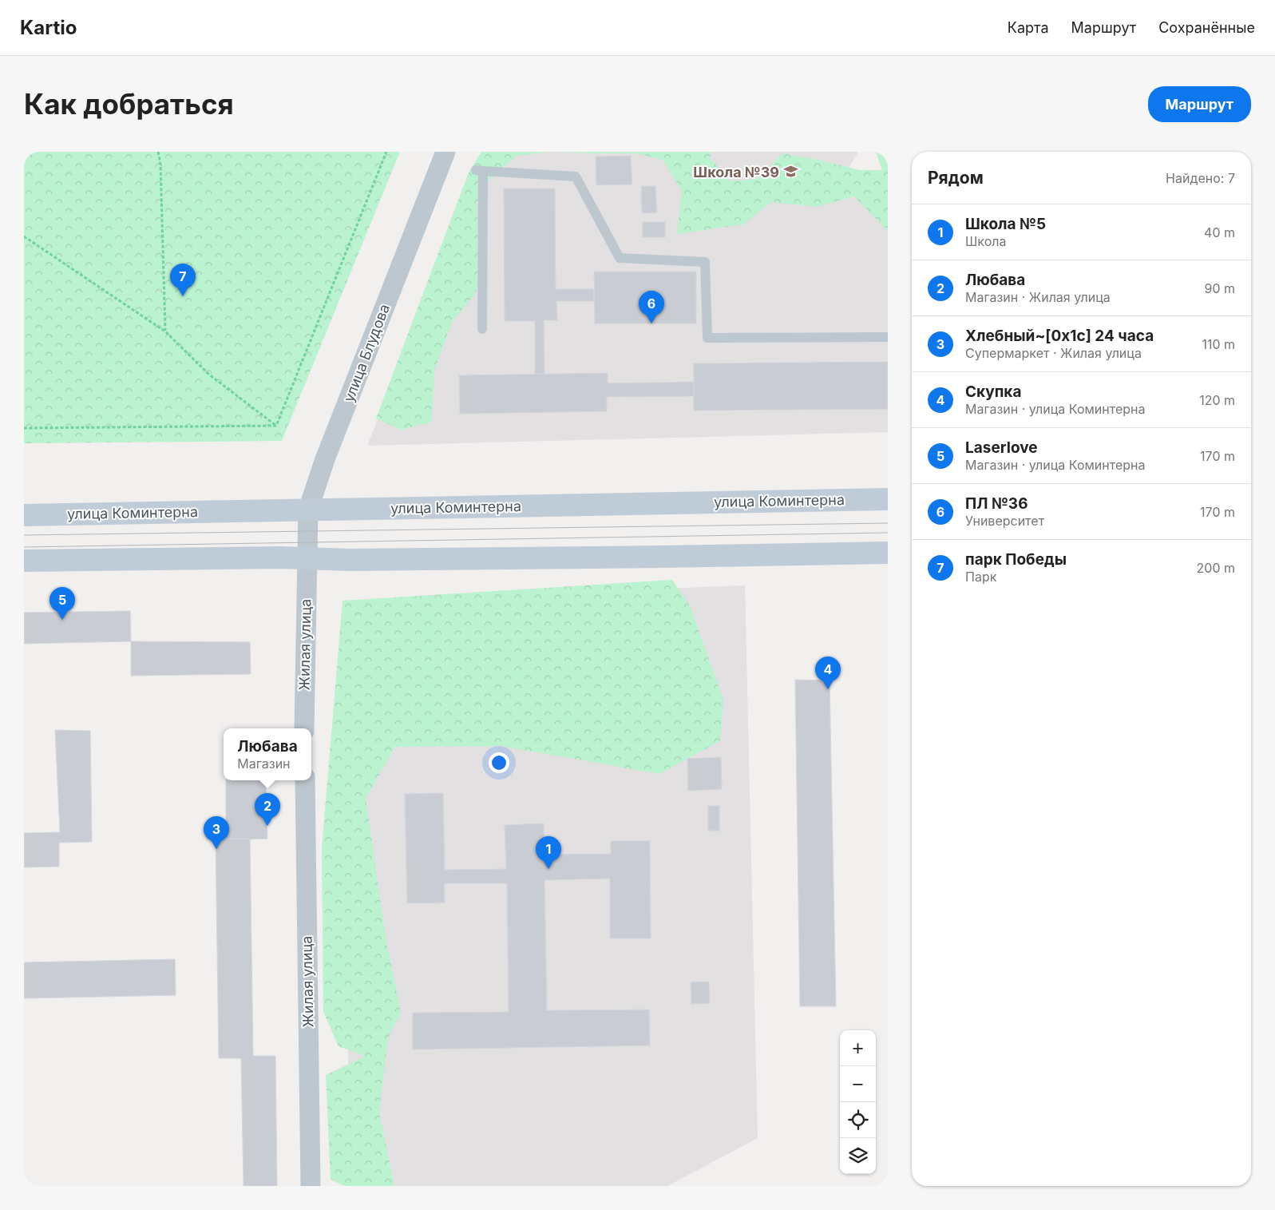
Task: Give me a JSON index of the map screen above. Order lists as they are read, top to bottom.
{
  "streets": {
    "street": ["улица Блудова", "улица Коминтерна", "Жилая улица"]
  },
  "crossings": [
    ["улица Блудова", "улица Коминтерна"],
    ["улица Блудова", "Жилая улица"]
  ],
  "places": {
    "school or university": ["Школа №39"]
  },
  "page": {
    "header": "Kartio",
    "nav": ["Карта", "Маршрут", "Сохранённые"],
    "buttons": "Маршрут",
    "title": "Как добраться",
    "heading": ["Рядом", "Найдено: 7"],
    "list": [
      {
        "mark": "1",
        "name": "Школа №5",
        "note": "Школа",
        "value": "40 m"
      },
      {
        "mark": "2",
        "name": "Любава",
        "note": "Магазин · Жилая улица",
        "value": "90 m"
      },
      {
        "mark": "3",
        "name": "Хлебный~[0x1c] 24 часа",
        "note": "Супермаркет · Жилая улица",
        "value": "110 m"
      },
      {
        "mark": "4",
        "name": "Скупка",
        "note": "Магазин · улица Коминтерна",
        "value": "120 m"
      },
      {
        "mark": "5",
        "name": "Laserlove",
        "note": "Магазин · улица Коминтерна",
        "value": "170 m"
      },
      {
        "mark": "6",
        "name": "ПЛ №36",
        "note": "Университет",
        "value": "170 m"
      },
      {
        "mark": "7",
        "name": "парк Победы",
        "note": "Парк",
        "value": "200 m"
      }
    ],
    "pins": [
      "7",
      "6",
      "5",
      "4",
      "2",
      "3",
      "1"
    ],
    "popup": ["Любава", "Магазин"],
    "map_buttons": ["+", "−"]
  }
}
